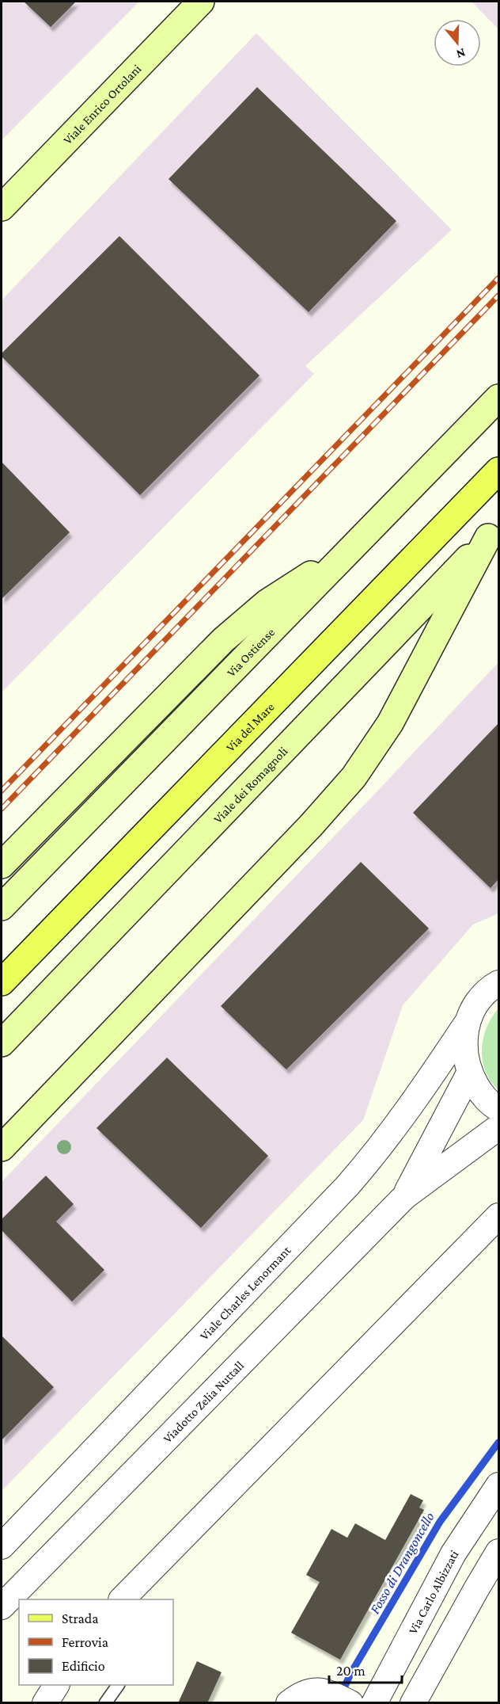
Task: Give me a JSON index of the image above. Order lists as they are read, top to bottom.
{
  "streets": {
    "main road": [
      "Viale Enrico Ortolani",
      "Via Ostiense",
      "Via del Mare",
      "Viale dei Romagnoli"
    ],
    "street": ["Viale Charles Lenormant", "Viadotto Zelia Nuttall", "Via Carlo Albizzati"]
  },
  "water": ["Fosso di Drangoncello"],
  "legend": ["Strada", "Ferrovia", "Edificio"],
  "scale_bar": "20 m",
  "north": "bottom"
}
